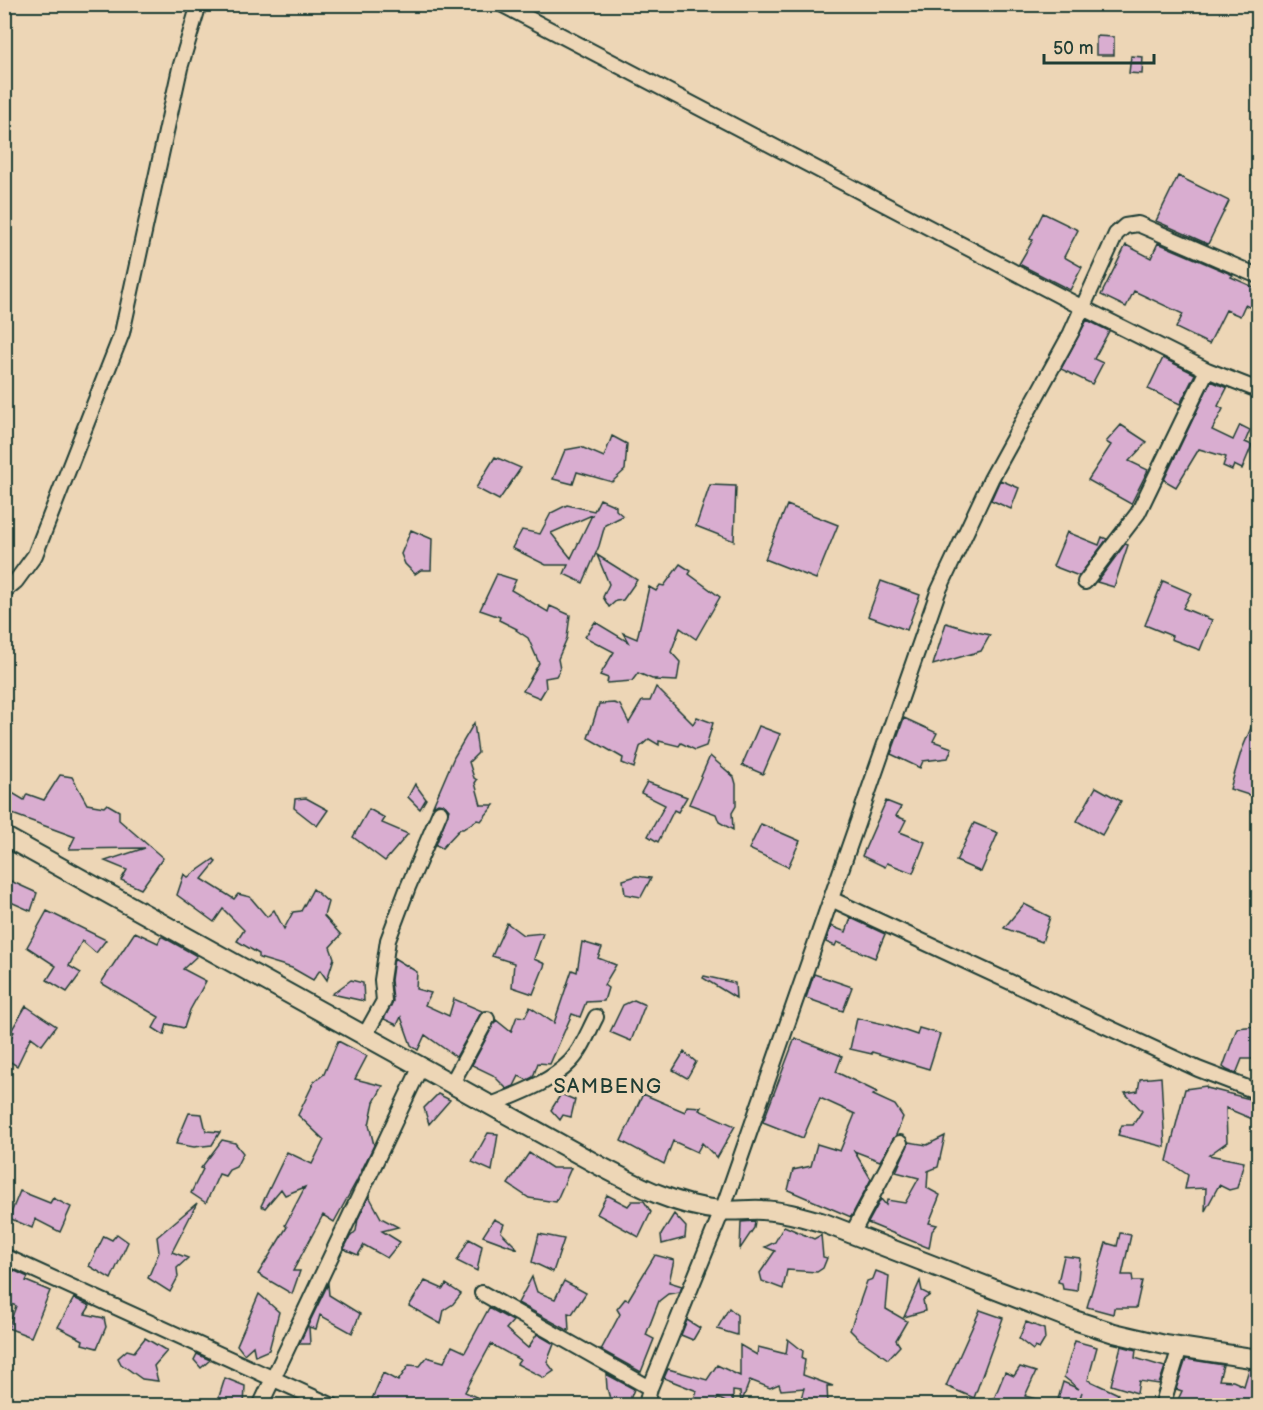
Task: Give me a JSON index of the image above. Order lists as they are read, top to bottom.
{
  "districts": ["SAMBENG"],
  "scale_bar": "50 m"
}
